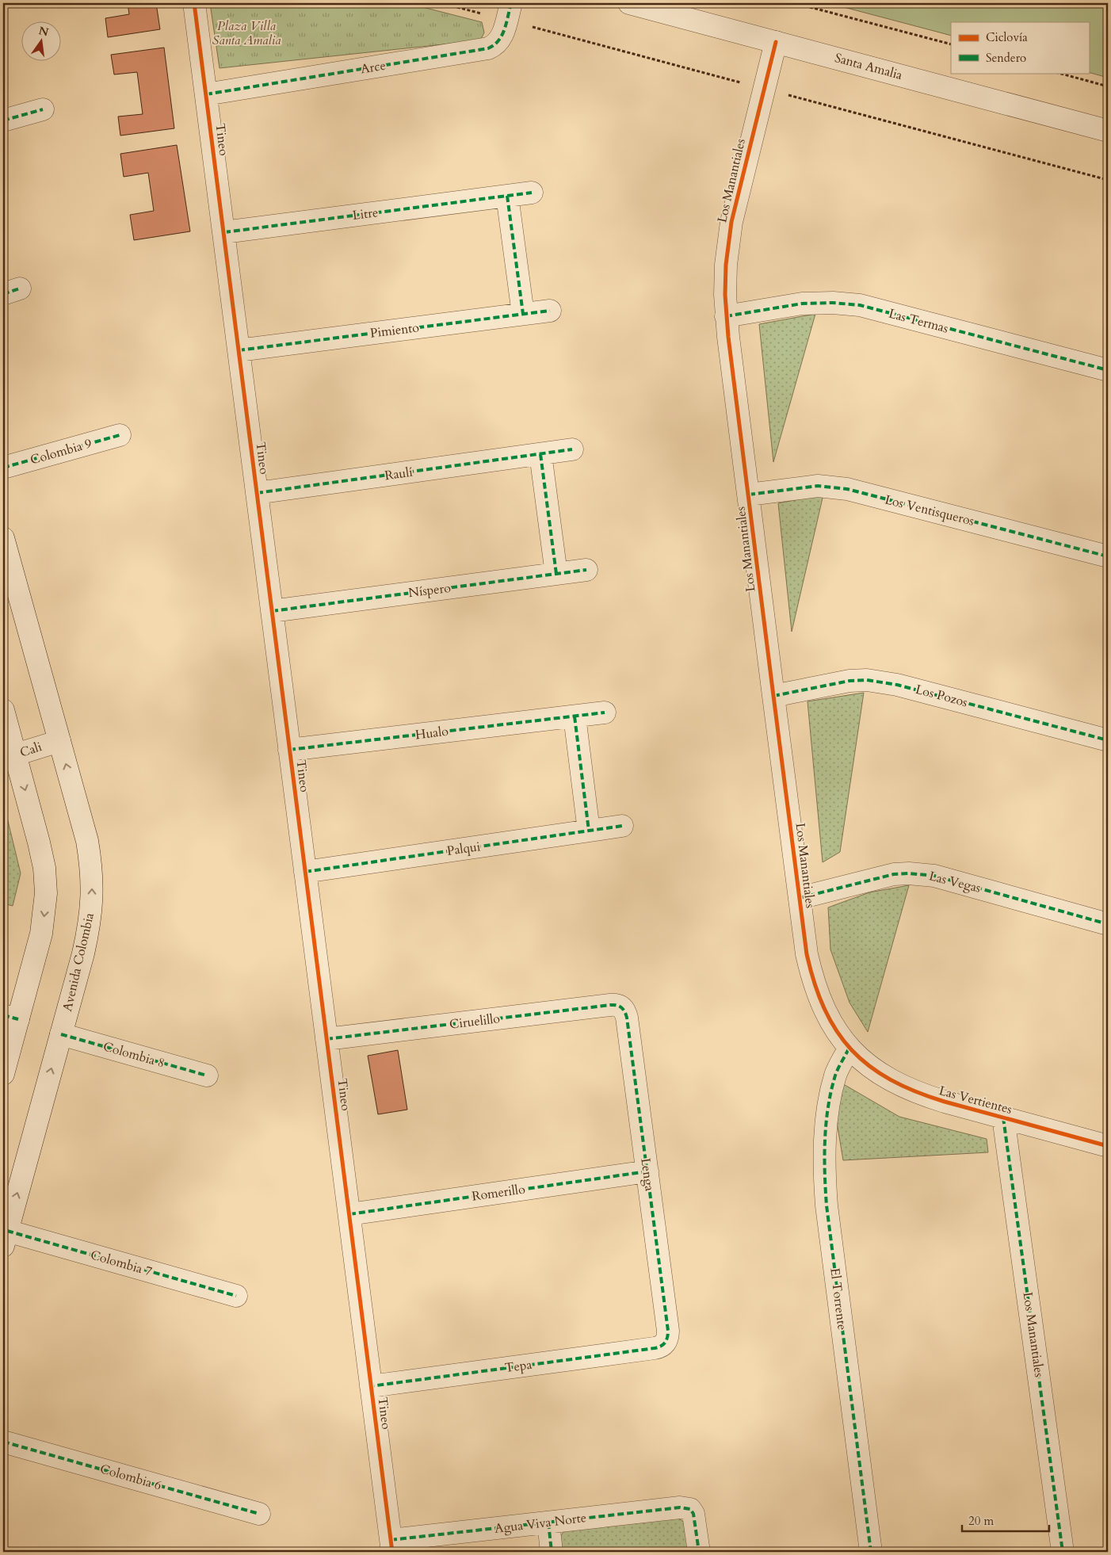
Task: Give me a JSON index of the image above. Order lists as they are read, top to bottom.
{
  "streets": {
    "street": [
      "Santa Amalia",
      "Arce",
      "Tineo",
      "Los Manantiales",
      "Litre",
      "Las Termas",
      "Pimiento",
      "Colombia 9",
      "Raulí",
      "Los Ventisqueros",
      "Níspero",
      "Los Pozos",
      "Hualo",
      "Cali",
      "Palqui",
      "Las Vegas",
      "Avenida Colombia",
      "Ciruelillo",
      "Colombia 8",
      "Las Vertientes",
      "Lenga",
      "Romerillo",
      "Colombia 7",
      "El Torrente",
      "Tepa",
      "Colombia 6",
      "Agua Viva Norte"
    ]
  },
  "crossings": [
    ["Santa Amalia", "Los Manantiales"],
    ["Arce", "Tineo"],
    ["Tineo", "Litre"],
    ["Tineo", "Pimiento"],
    ["Tineo", "Raulí"],
    ["Tineo", "Níspero"],
    ["Tineo", "Hualo"],
    ["Tineo", "Palqui"],
    ["Tineo", "Ciruelillo"],
    ["Tineo", "Romerillo"],
    ["Tineo", "Tepa"],
    ["Tineo", "Agua Viva Norte"],
    ["Los Manantiales", "Las Termas"],
    ["Los Manantiales", "Los Ventisqueros"],
    ["Los Manantiales", "Los Pozos"],
    ["Los Manantiales", "Las Vegas"],
    ["Los Manantiales", "Las Vertientes"],
    ["Los Manantiales", "El Torrente"],
    ["Cali", "Avenida Colombia"],
    ["Avenida Colombia", "Colombia 8"],
    ["Avenida Colombia", "Colombia 7"],
    ["Ciruelillo", "Lenga"],
    ["Las Vertientes", "El Torrente"],
    ["Lenga", "Romerillo"],
    ["Lenga", "Tepa"]
  ],
  "parks": ["Plaza Villa Santa Amalia"],
  "legend": ["Ciclovía", "Sendero"],
  "scale_bar": "20 m",
  "north": "top"
}
